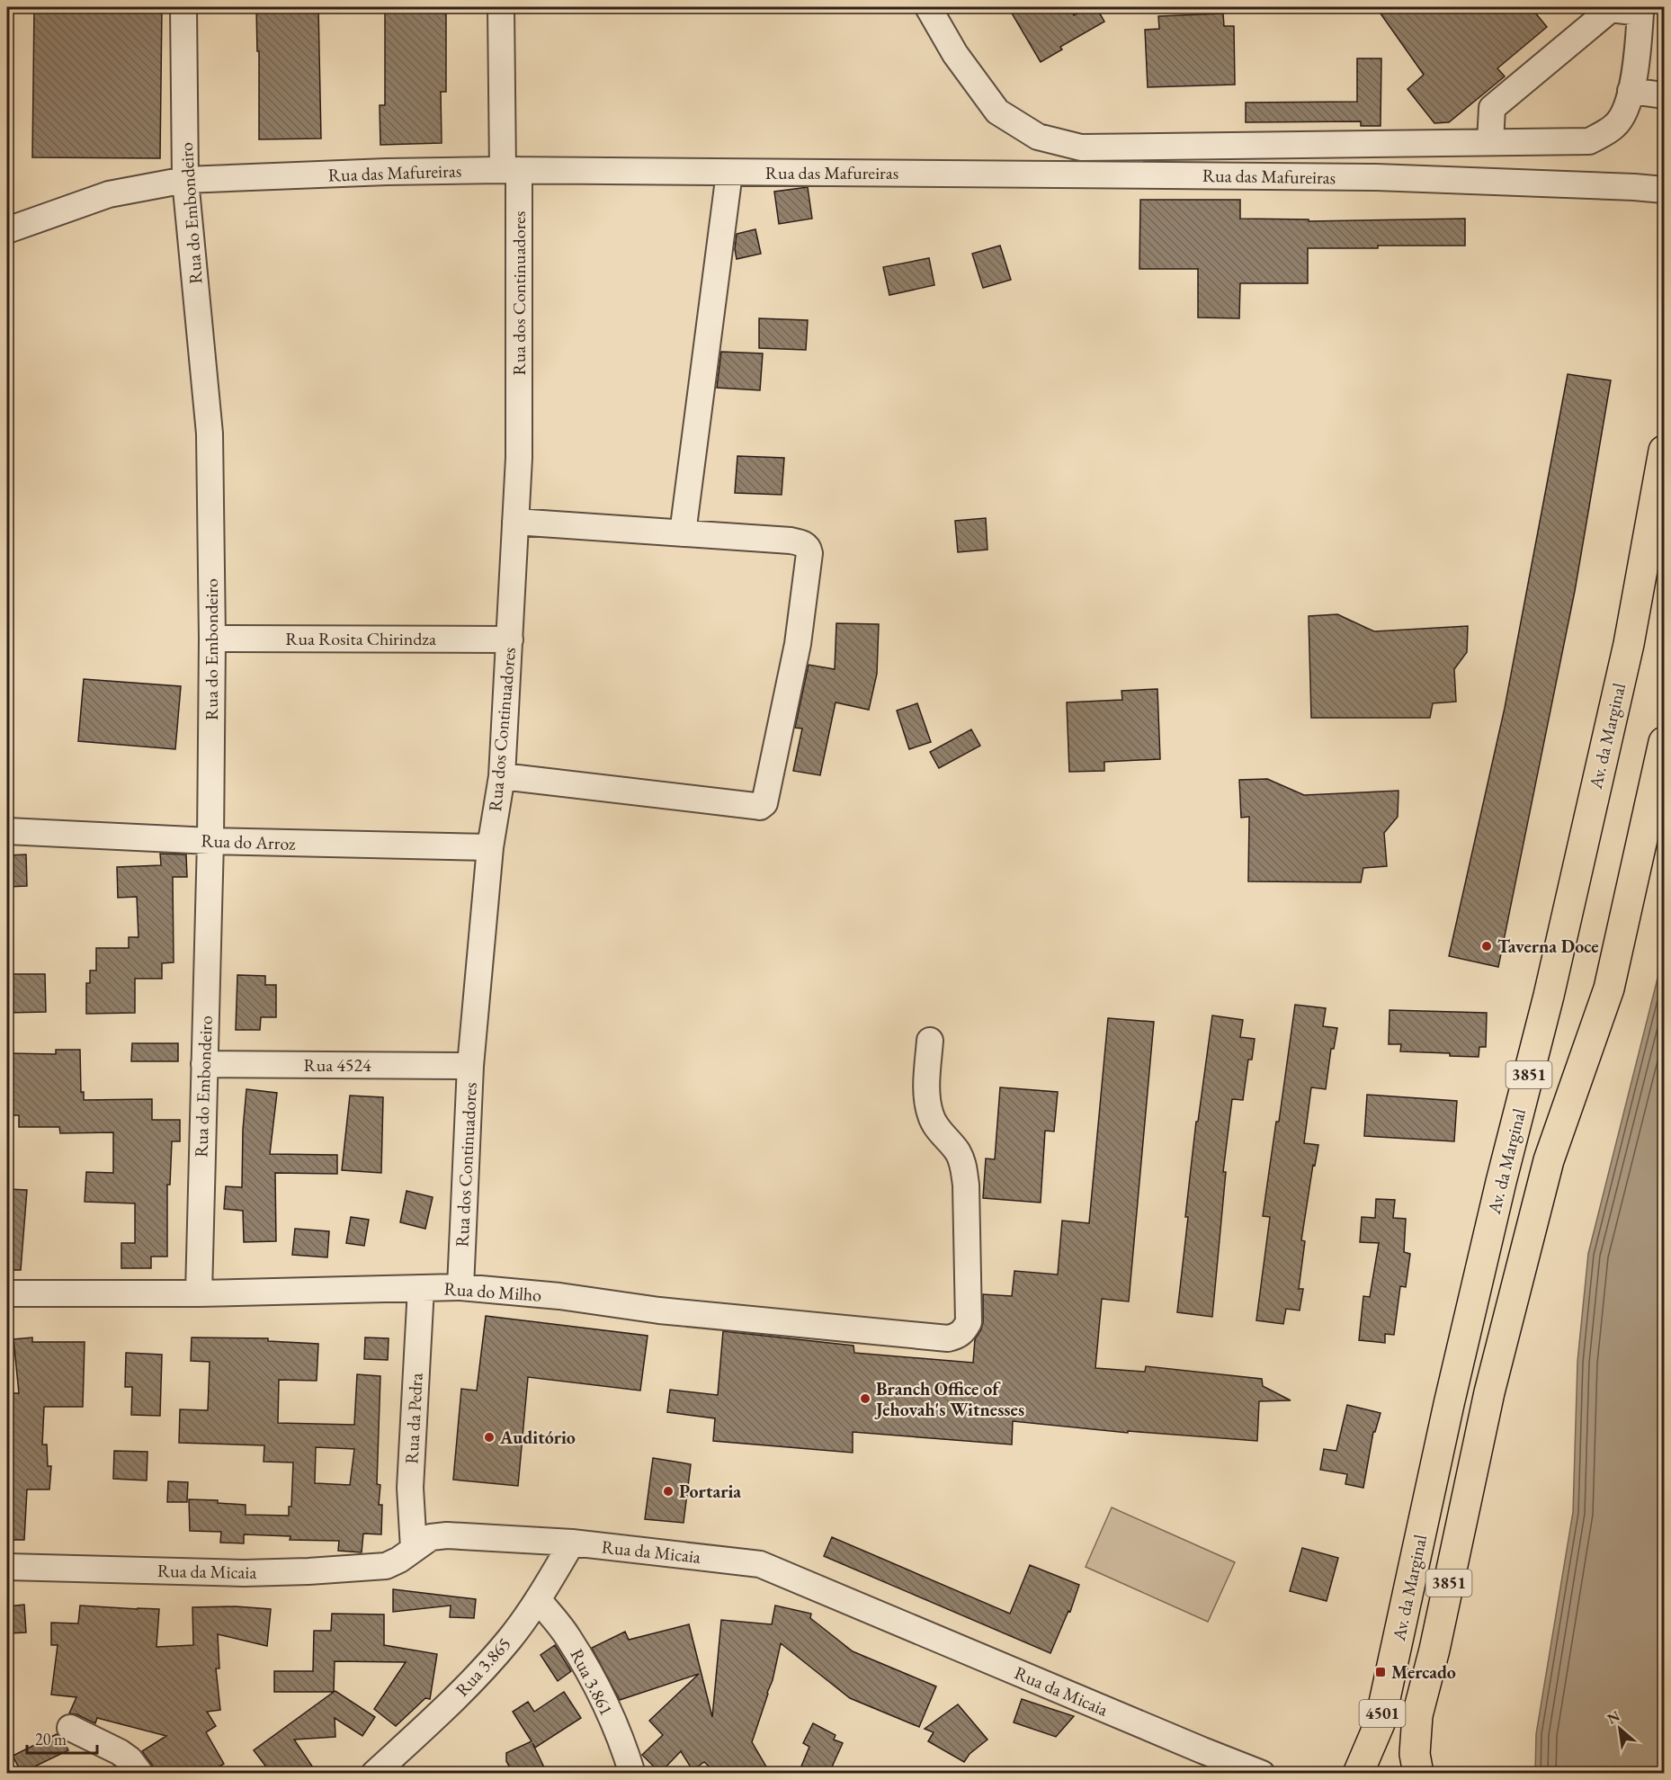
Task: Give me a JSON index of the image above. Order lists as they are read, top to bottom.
{
  "streets": {
    "main road": ["Av. da Marginal", "3851", "4501"],
    "street": [
      "Rua das Mafureiras",
      "Rua do Embondeiro",
      "Rua dos Continuadores",
      "Rua Rosita Chirindza",
      "Rua do Arroz",
      "Rua 4524",
      "Rua do Milho",
      "Rua da Pedra",
      "Rua da Micaia",
      "Rua 3.865",
      "Rua 3.861"
    ]
  },
  "crossings": [
    ["Rua das Mafureiras", "Rua do Embondeiro"],
    ["Rua das Mafureiras", "Rua dos Continuadores"],
    ["Rua do Embondeiro", "Rua Rosita Chirindza"],
    ["Rua do Embondeiro", "Rua do Arroz"],
    ["Rua do Embondeiro", "Rua 4524"],
    ["Rua do Embondeiro", "Rua do Milho"],
    ["Rua dos Continuadores", "Rua Rosita Chirindza"],
    ["Rua dos Continuadores", "Rua do Arroz"],
    ["Rua dos Continuadores", "Rua 4524"],
    ["Rua dos Continuadores", "Rua do Milho"],
    ["Rua do Milho", "Rua da Pedra"],
    ["Rua da Pedra", "Rua da Micaia"],
    ["Rua da Micaia", "Rua 3.865"],
    ["Rua 3.865", "Rua 3.861"]
  ],
  "places": {
    "other": [
      "Taverna Doce",
      "Branch Office of Jehovah's Witnesses",
      "Auditório",
      "Portaria"
    ],
    "transit": ["Mercado"]
  },
  "scale_bar": "20 m",
  "north": "top left"
}
